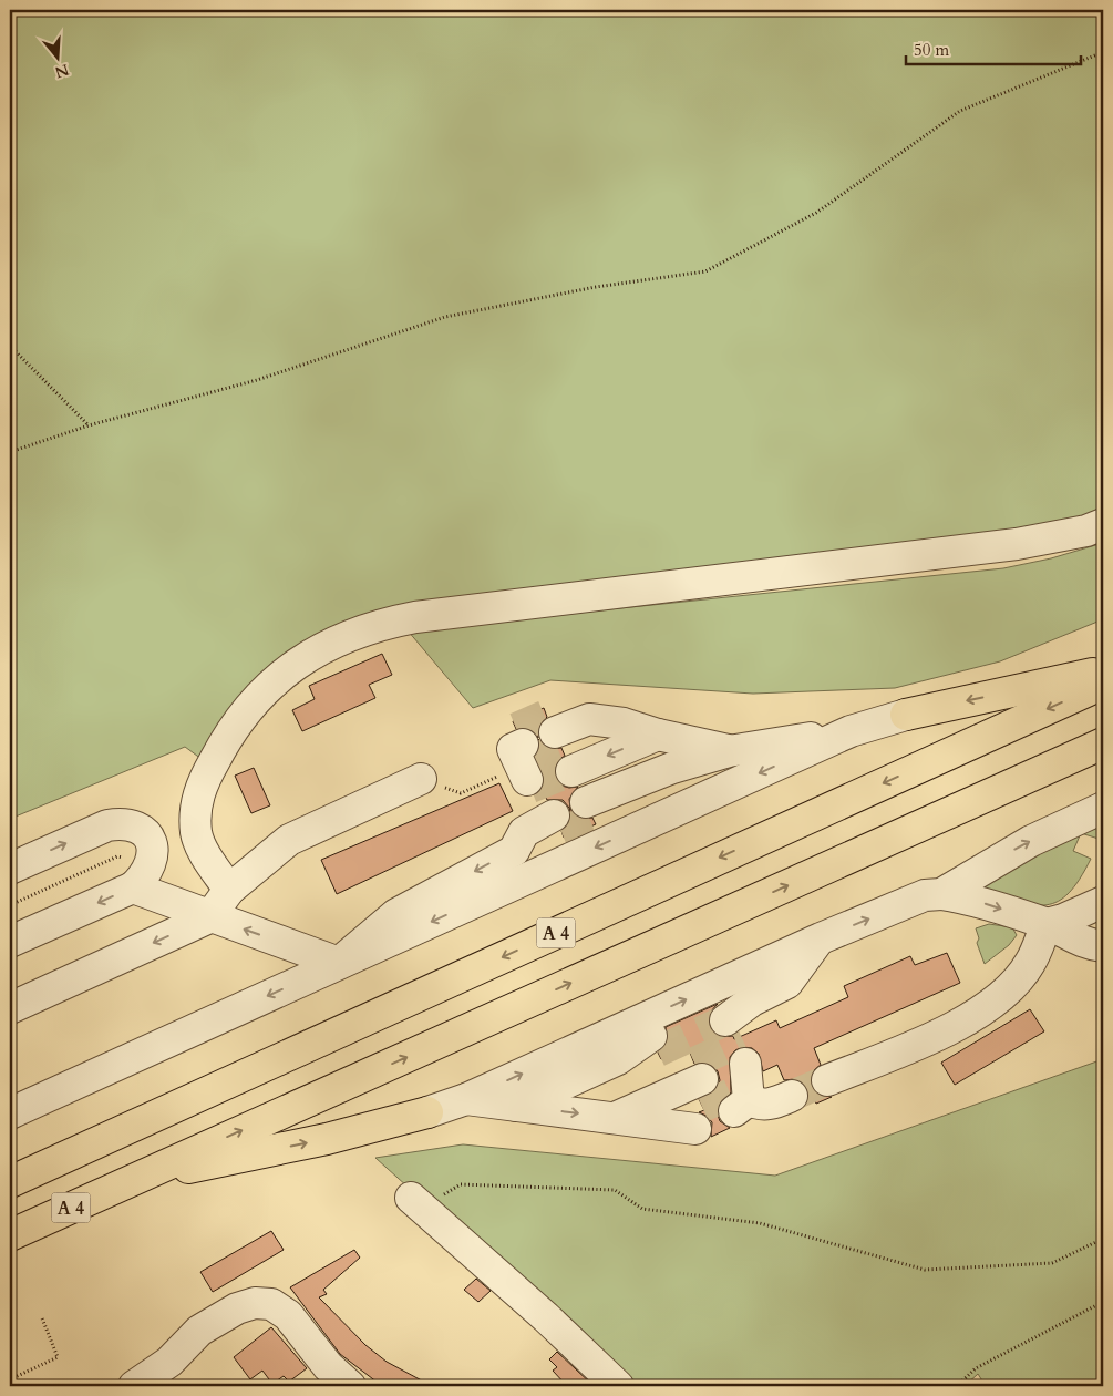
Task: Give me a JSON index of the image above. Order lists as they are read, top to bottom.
{
  "streets": {
    "highway": ["A 4"]
  },
  "scale_bar": "50 m",
  "north": "bottom"
}
